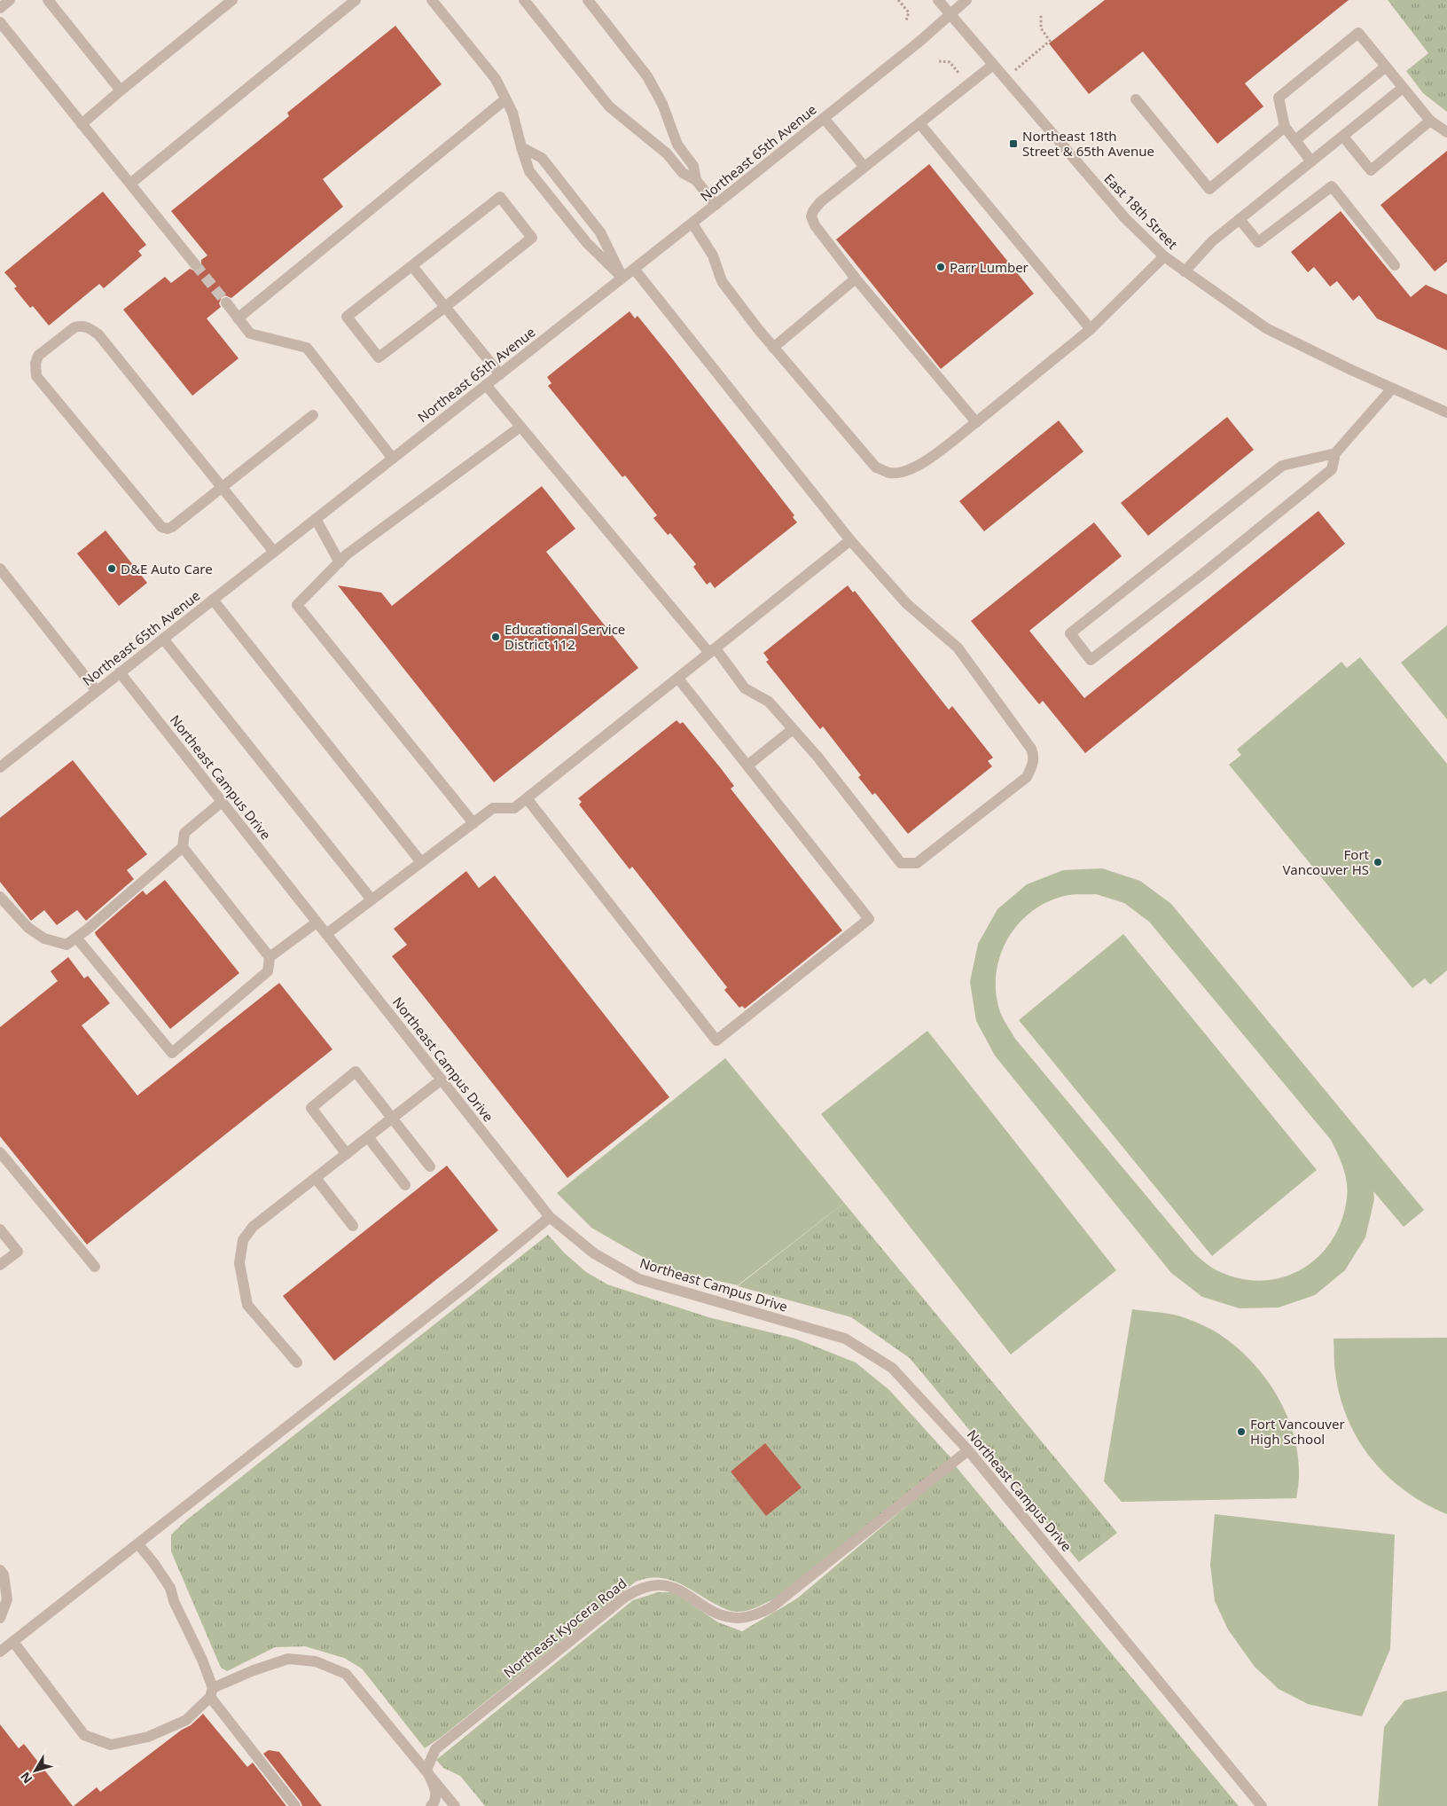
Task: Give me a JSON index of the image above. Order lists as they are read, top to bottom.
{
  "streets": {
    "street": [
      "Northeast 65th Avenue",
      "East 18th Street",
      "Northeast Campus Drive",
      "Northeast Kyocera Road"
    ]
  },
  "crossings": [
    ["Northeast 65th Avenue", "East 18th Street"],
    ["Northeast 65th Avenue", "Northeast Campus Drive"],
    ["Northeast Campus Drive", "Northeast Kyocera Road"]
  ],
  "places": {
    "transit": ["Northeast 18th Street & 65th Avenue"],
    "other": [
      "Parr Lumber",
      "D&E Auto Care",
      "Educational Service District 112",
      "Fort Vancouver HS",
      "Fort Vancouver High School"
    ]
  },
  "north": "bottom left"
}
